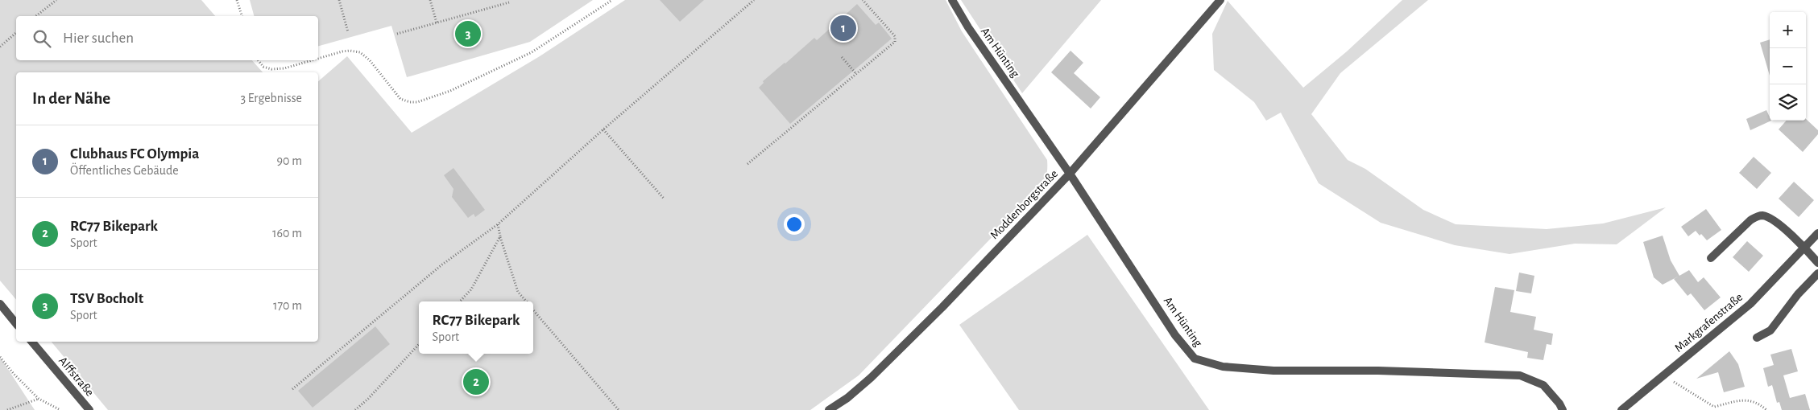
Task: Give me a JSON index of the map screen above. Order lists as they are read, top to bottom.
{
  "streets": {
    "street": [
      "Am Hünting",
      "Moddenborgstraße",
      "Markgrafenstraße",
      "Alffstraße"
    ]
  },
  "crossings": [
    ["Am Hünting", "Moddenborgstraße"]
  ],
  "page": {
    "map_buttons": ["+", "−"],
    "pins": ["1", "3", "2"],
    "search": "Hier suchen",
    "heading": ["In der Nähe", "3 Ergebnisse"],
    "list": [
      {
        "mark": "1",
        "name": "Clubhaus FC Olympia",
        "note": "Öffentliches Gebäude",
        "value": "90 m"
      },
      {
        "mark": "2",
        "name": "RC77 Bikepark",
        "note": "Sport",
        "value": "160 m"
      },
      {
        "mark": "3",
        "name": "TSV Bocholt",
        "note": "Sport",
        "value": "170 m"
      }
    ],
    "popup": ["RC77 Bikepark", "Sport"]
  }
}
